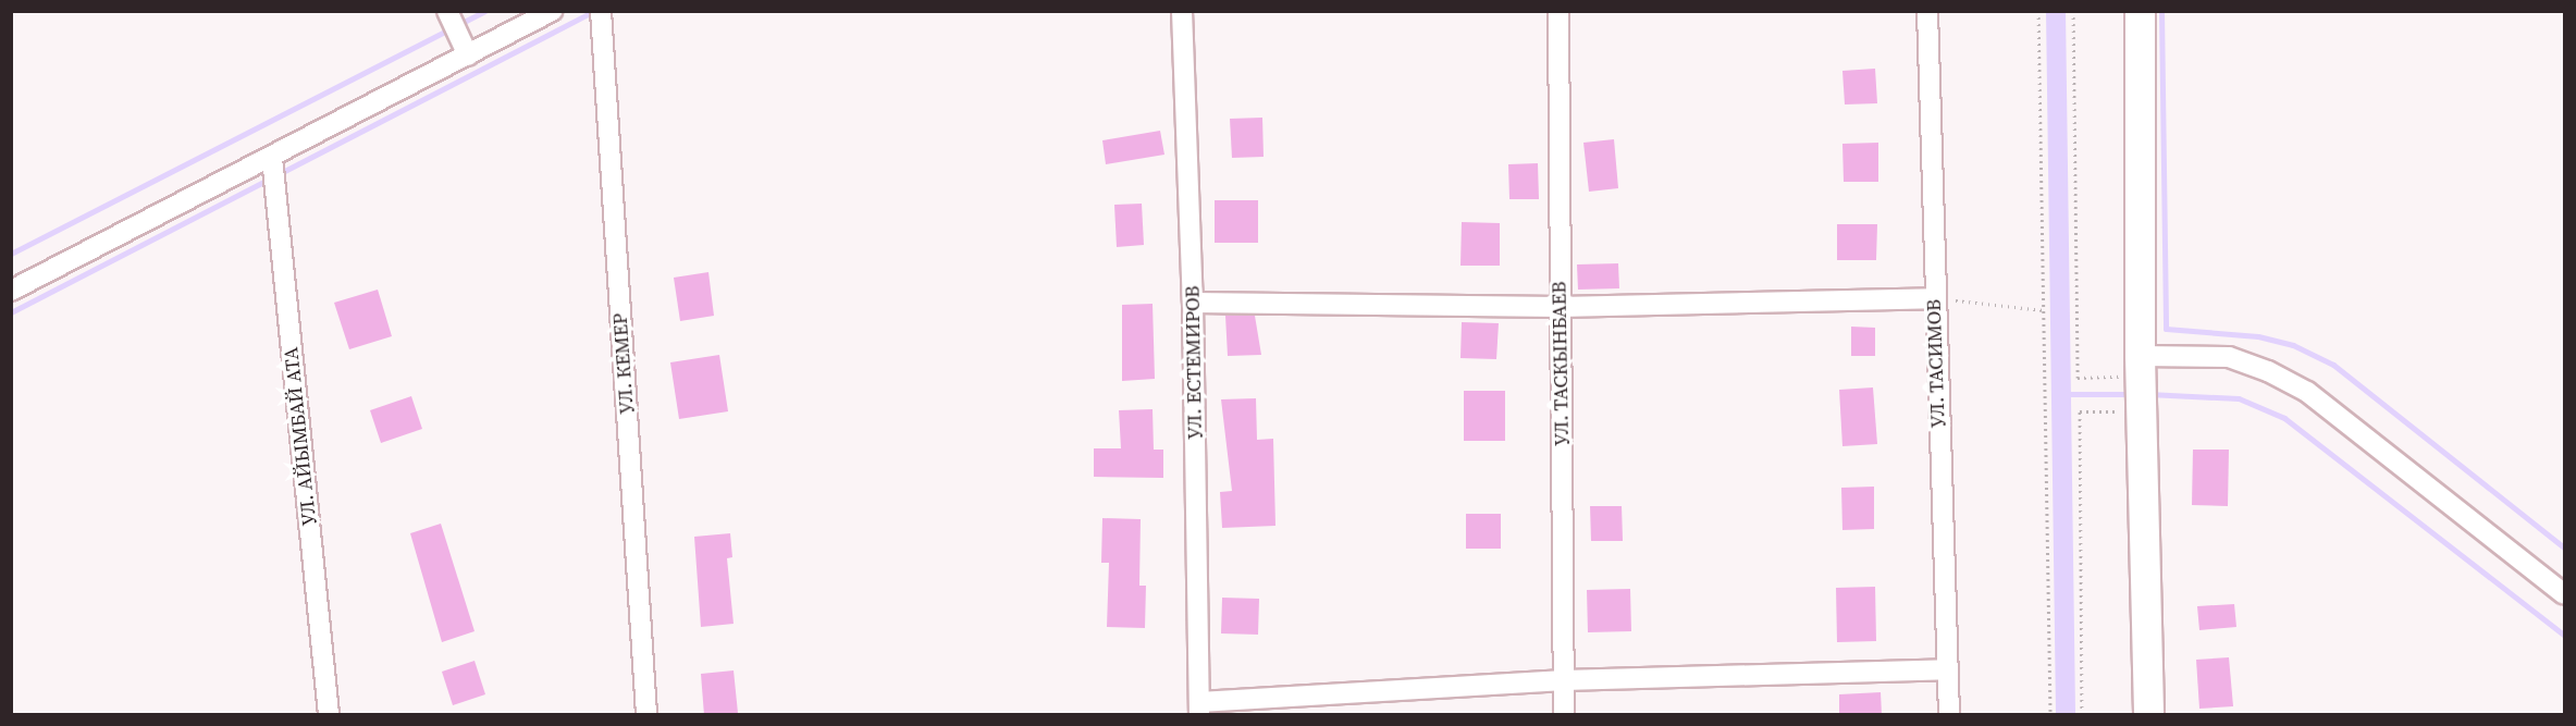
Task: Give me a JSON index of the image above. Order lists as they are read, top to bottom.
{
  "streets": {
    "street": [
      "УЛ. ЕСТЕМИРОВ",
      "УЛ. КЕМЕР",
      "УЛ. ТАСКЫНБАЕВ",
      "УЛ. ТАСИМОВ",
      "УЛ. АЙЫМБАЙ АТА"
    ]
  }
}
